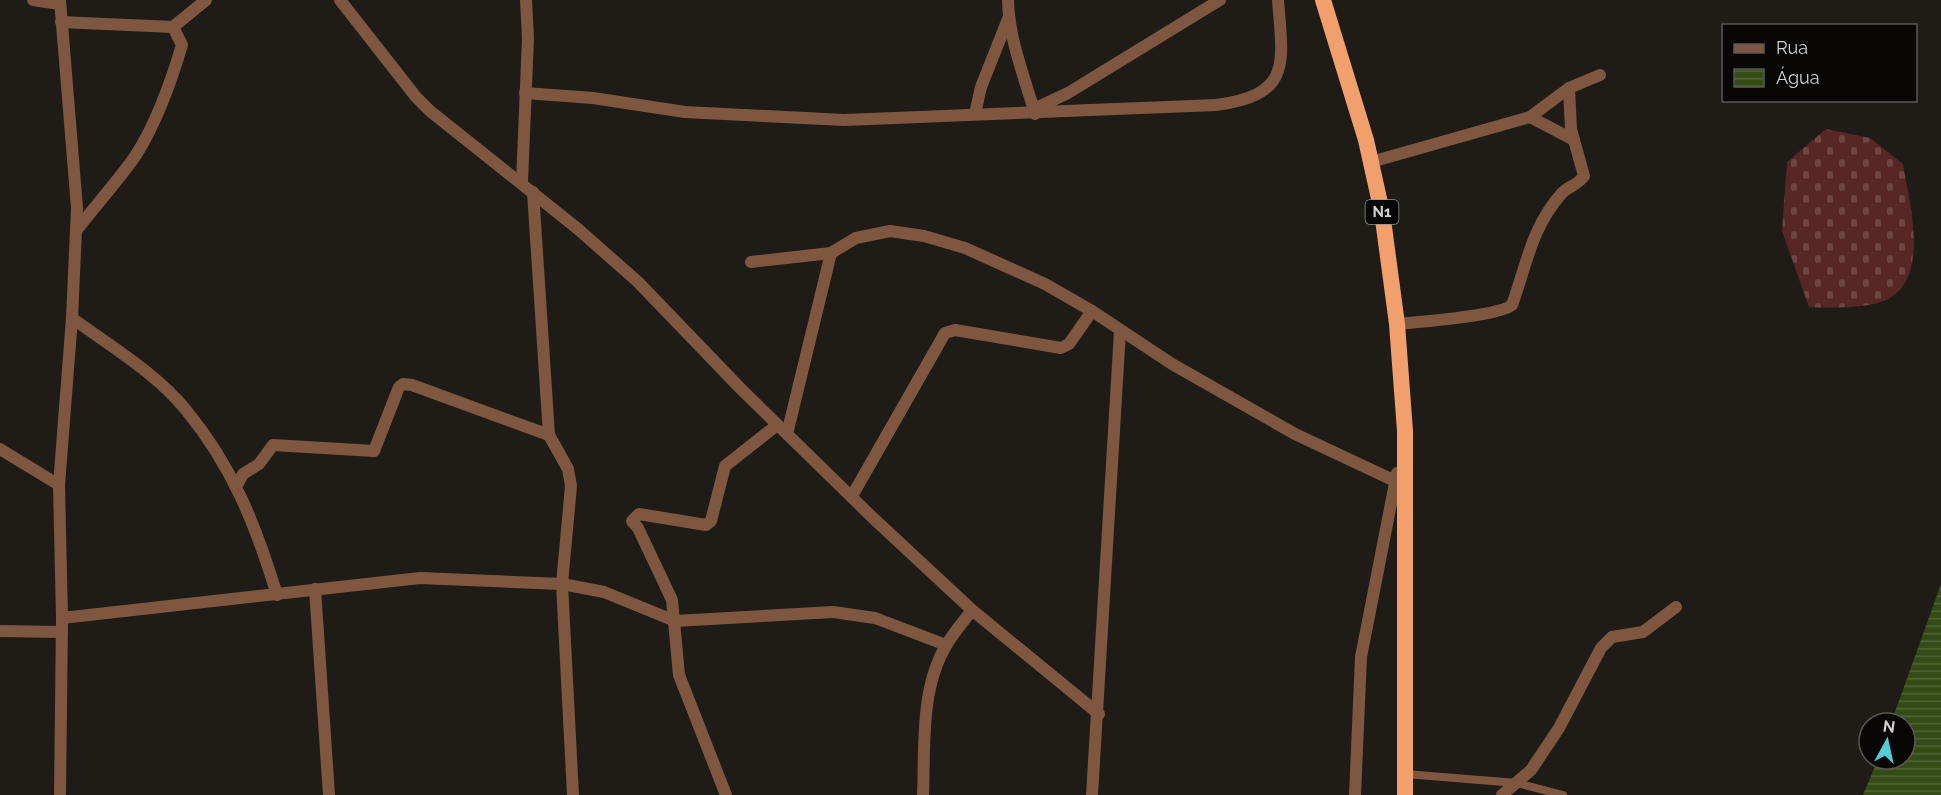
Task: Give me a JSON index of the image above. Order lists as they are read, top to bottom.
{
  "streets": {
    "highway": ["N1"]
  },
  "legend": ["Rua", "Água"],
  "north": "top"
}
